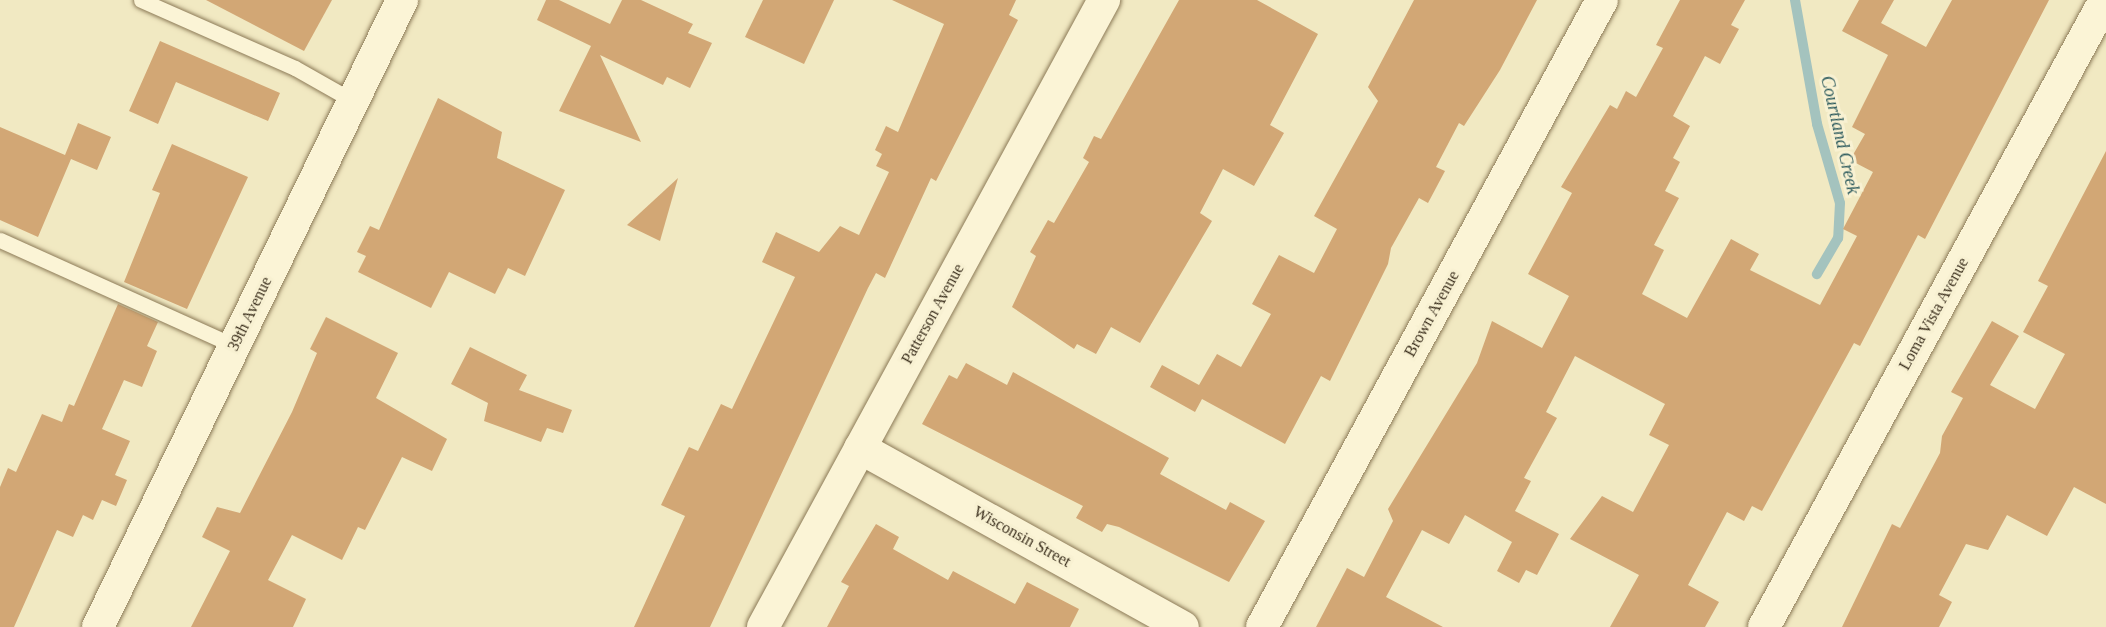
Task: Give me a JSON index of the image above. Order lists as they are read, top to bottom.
{
  "streets": {
    "street": [
      "39th Avenue",
      "Patterson Avenue",
      "Brown Avenue",
      "Loma Vista Avenue",
      "Wisconsin Street"
    ]
  },
  "crossings": [
    ["Patterson Avenue", "Wisconsin Street"]
  ],
  "water": ["Courtland Creek"]
}
